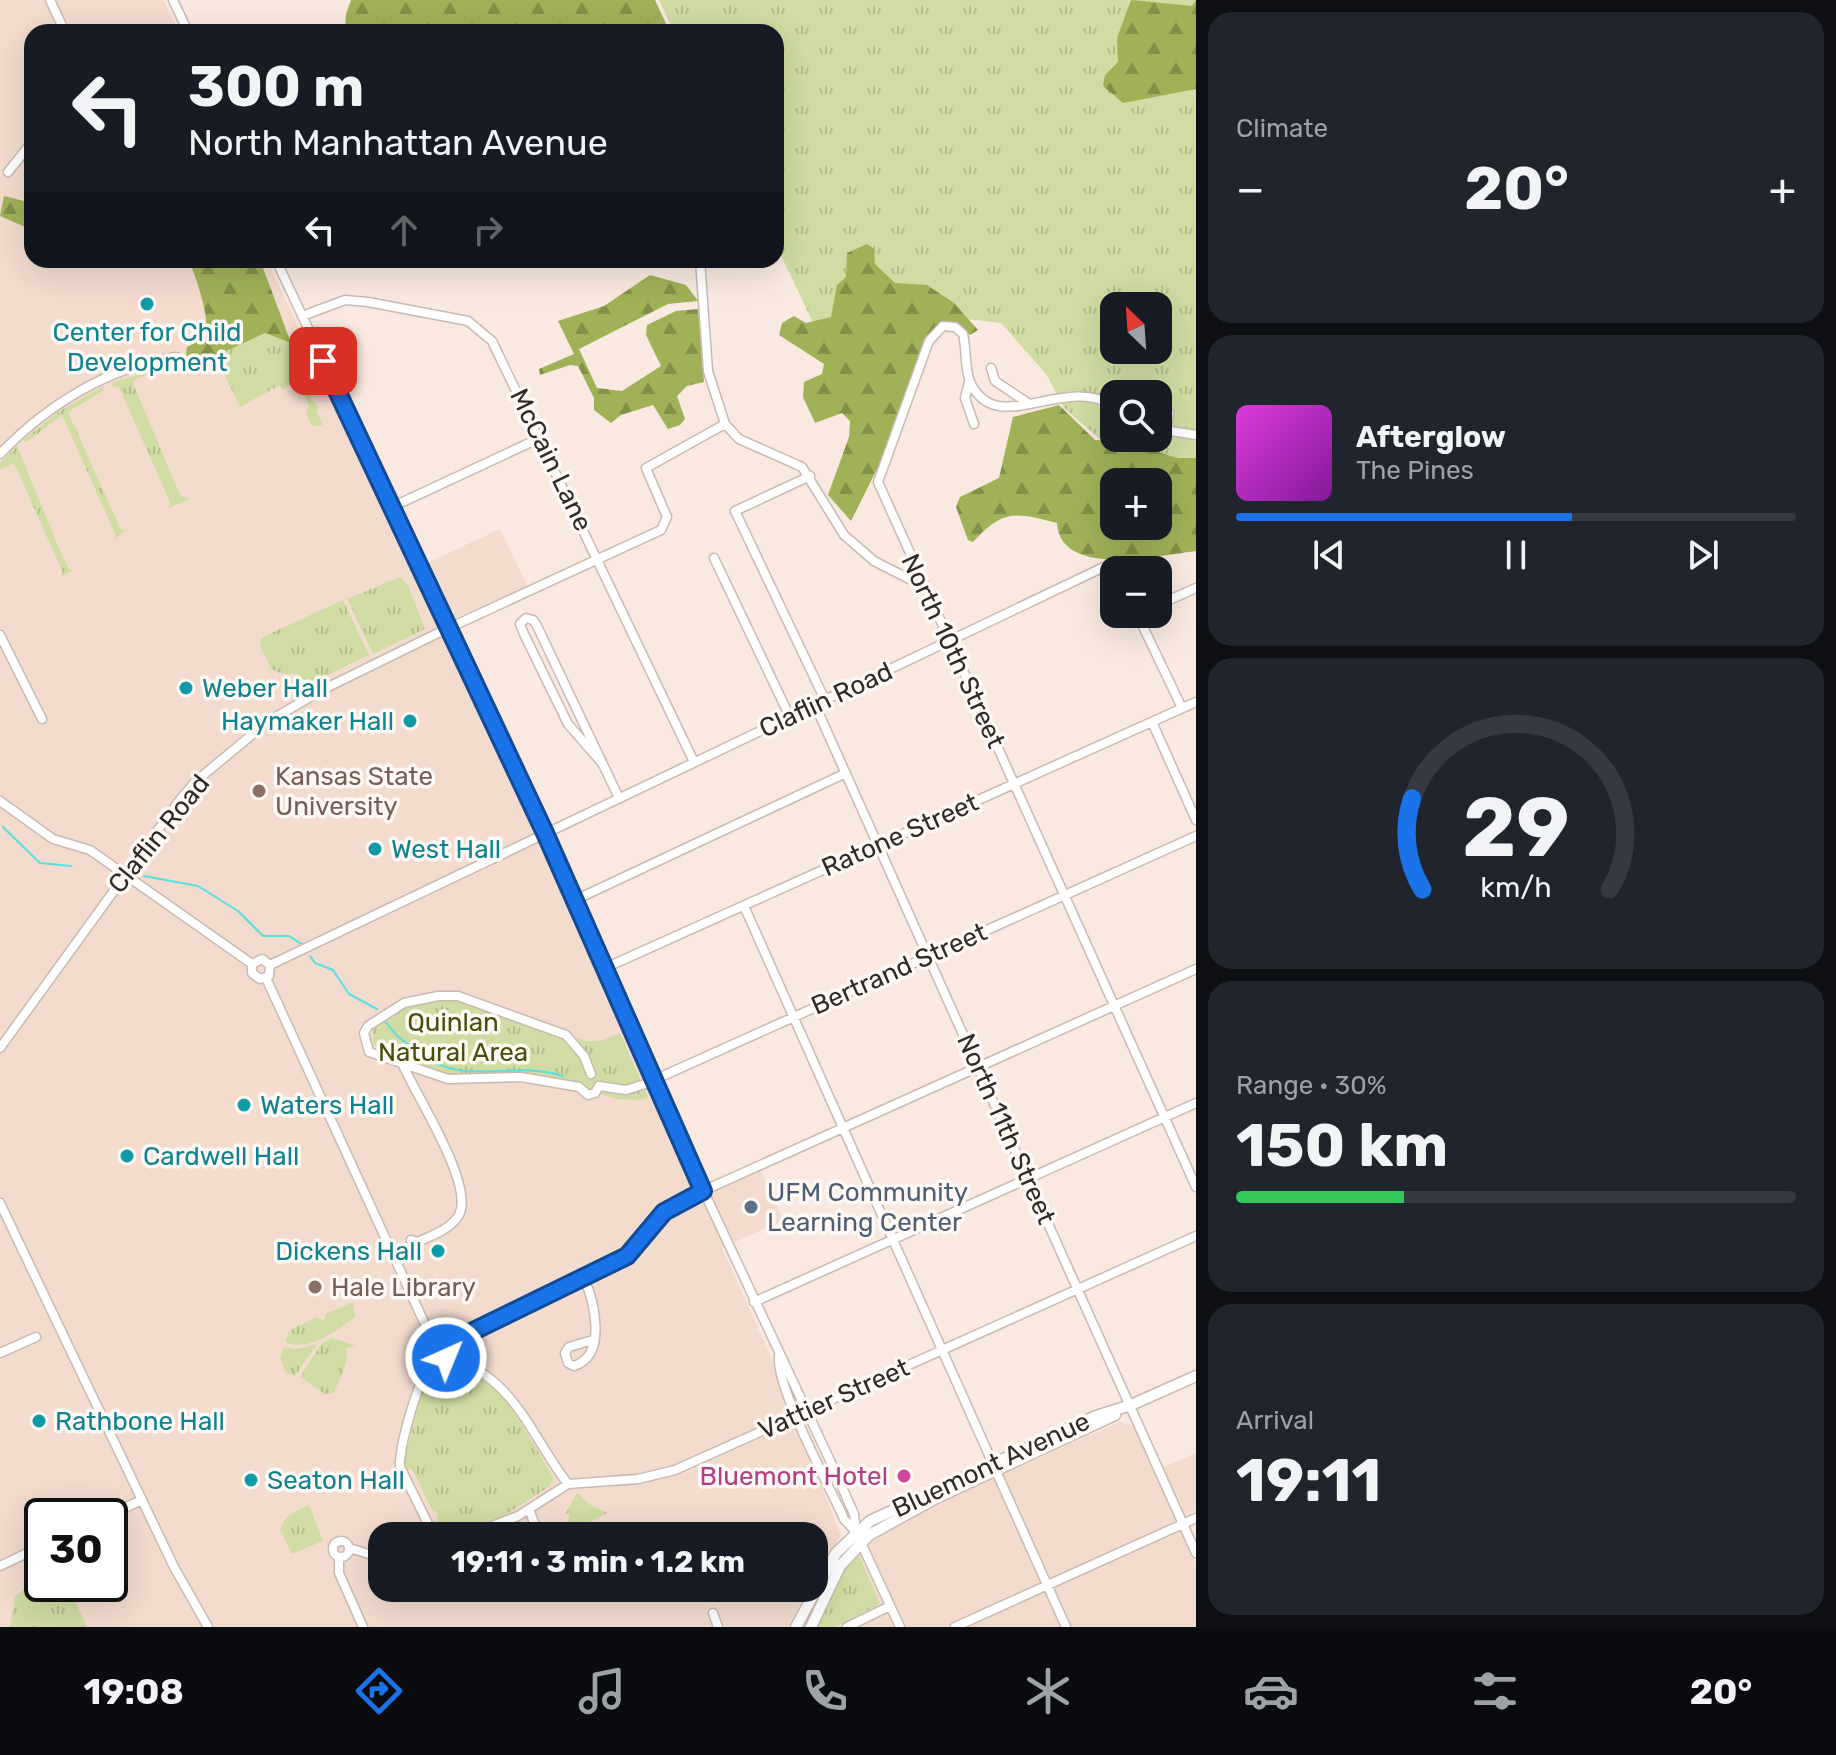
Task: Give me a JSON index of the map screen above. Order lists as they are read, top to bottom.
{
  "streets": {
    "main road": ["Bluemont Avenue"],
    "street": [
      "McCain Lane",
      "North 10th Street",
      "Claflin Road",
      "Ratone Street",
      "Bertrand Street",
      "North 11th Street",
      "Vattier Street"
    ]
  },
  "crossings": [
    ["McCain Lane", "Claflin Road"],
    ["North 10th Street", "Claflin Road"],
    ["North 10th Street", "Ratone Street"],
    ["North 10th Street", "Bertrand Street"],
    ["Claflin Road", "North 11th Street"],
    ["Ratone Street", "North 11th Street"],
    ["Bertrand Street", "North 11th Street"],
    ["North 11th Street", "Vattier Street"],
    ["North 11th Street", "Bluemont Avenue"]
  ],
  "parks": ["Quinlan Natural Area"],
  "places": [
    "Center for Child Development",
    "Weber Hall",
    "Haymaker Hall",
    "Kansas State University",
    "West Hall",
    "Waters Hall",
    "Cardwell Hall",
    "UFM Community Learning Center",
    "Dickens Hall",
    "Hale Library",
    "Rathbone Hall",
    "Bluemont Hotel",
    "Seaton Hall"
  ],
  "north": "top left",
  "page": {
    "tile": [
      "Climate",
      ["Range · 30%", "150 km"],
      ["Arrival", "19:11"]
    ],
    "turn": ["300 m", "North Manhattan Avenue"],
    "heat": ["−", "20°", "+"],
    "map_buttons": ["+", "−"],
    "song": ["Afterglow", "The Pines"],
    "limit": "30",
    "trip": "19:11 · 3 min · 1.2 km",
    "tabs": ["19:08", "20°"],
    "gauge": ["29", "km/h"]
  }
}
